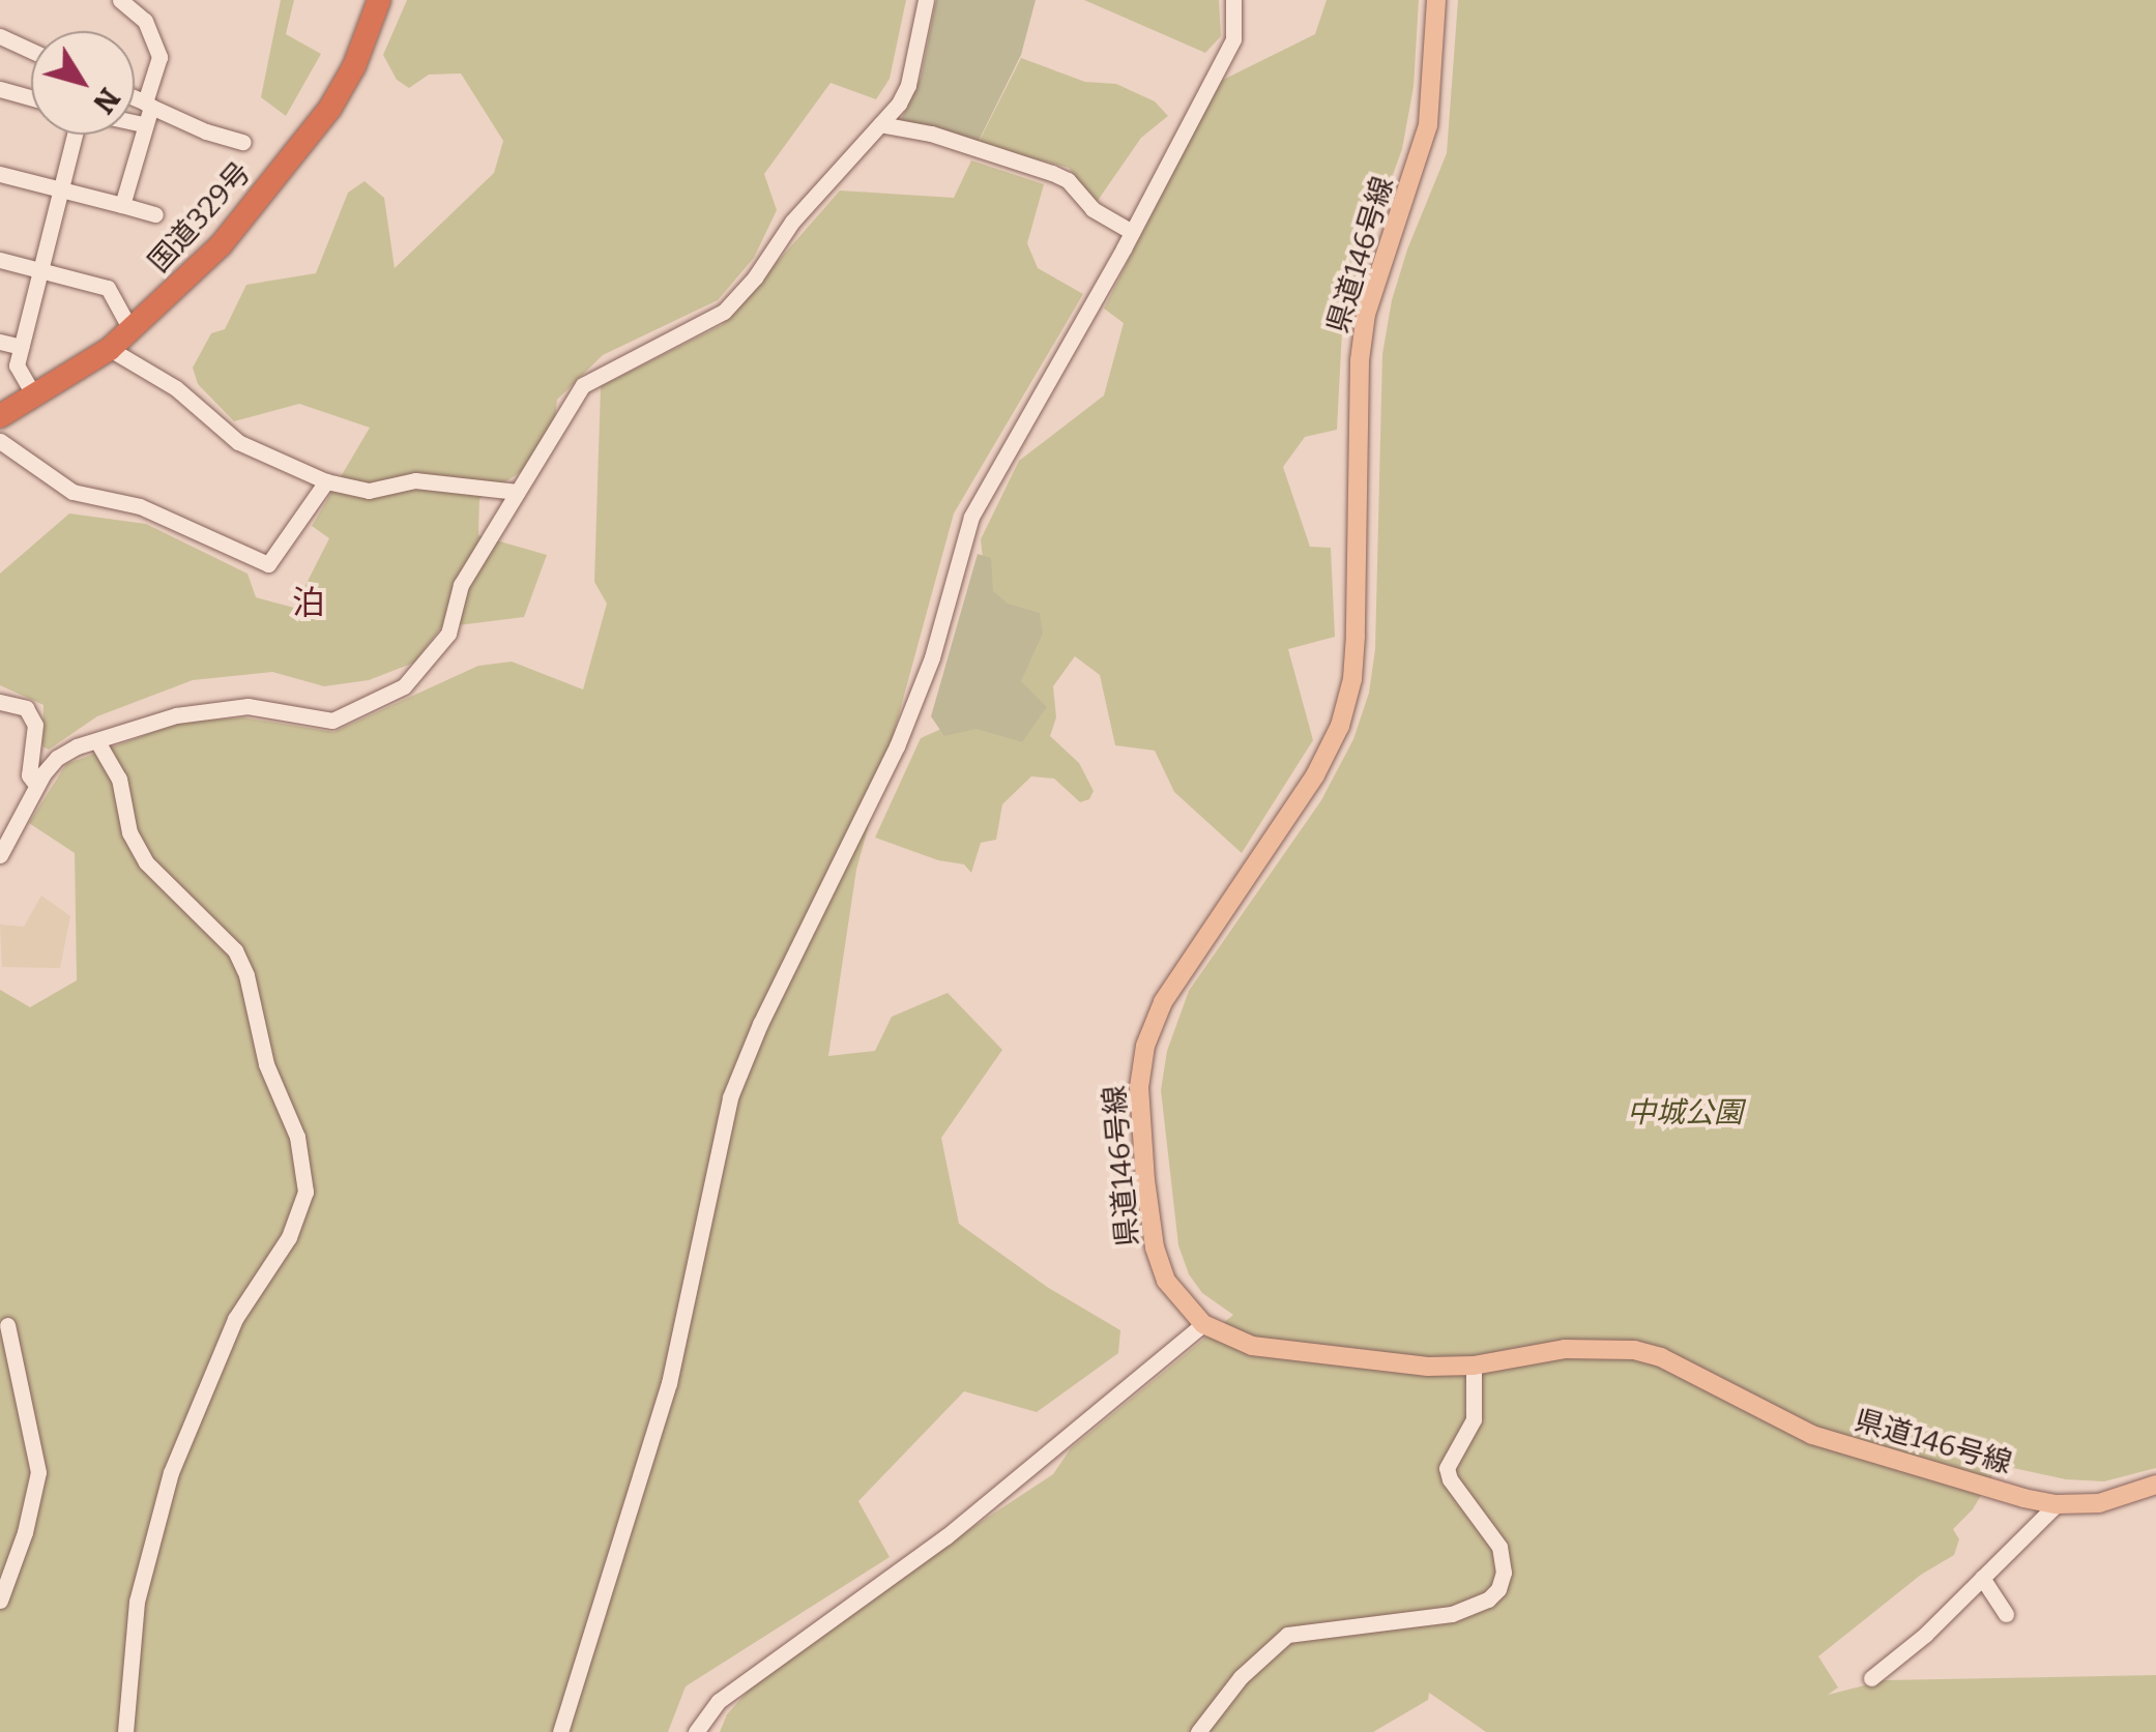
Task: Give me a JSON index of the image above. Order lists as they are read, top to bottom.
{
  "streets": {
    "highway": ["国道329号"],
    "main road": ["県道146号線"]
  },
  "districts": ["泊"],
  "parks": ["中城公園"],
  "north": "bottom right"
}
